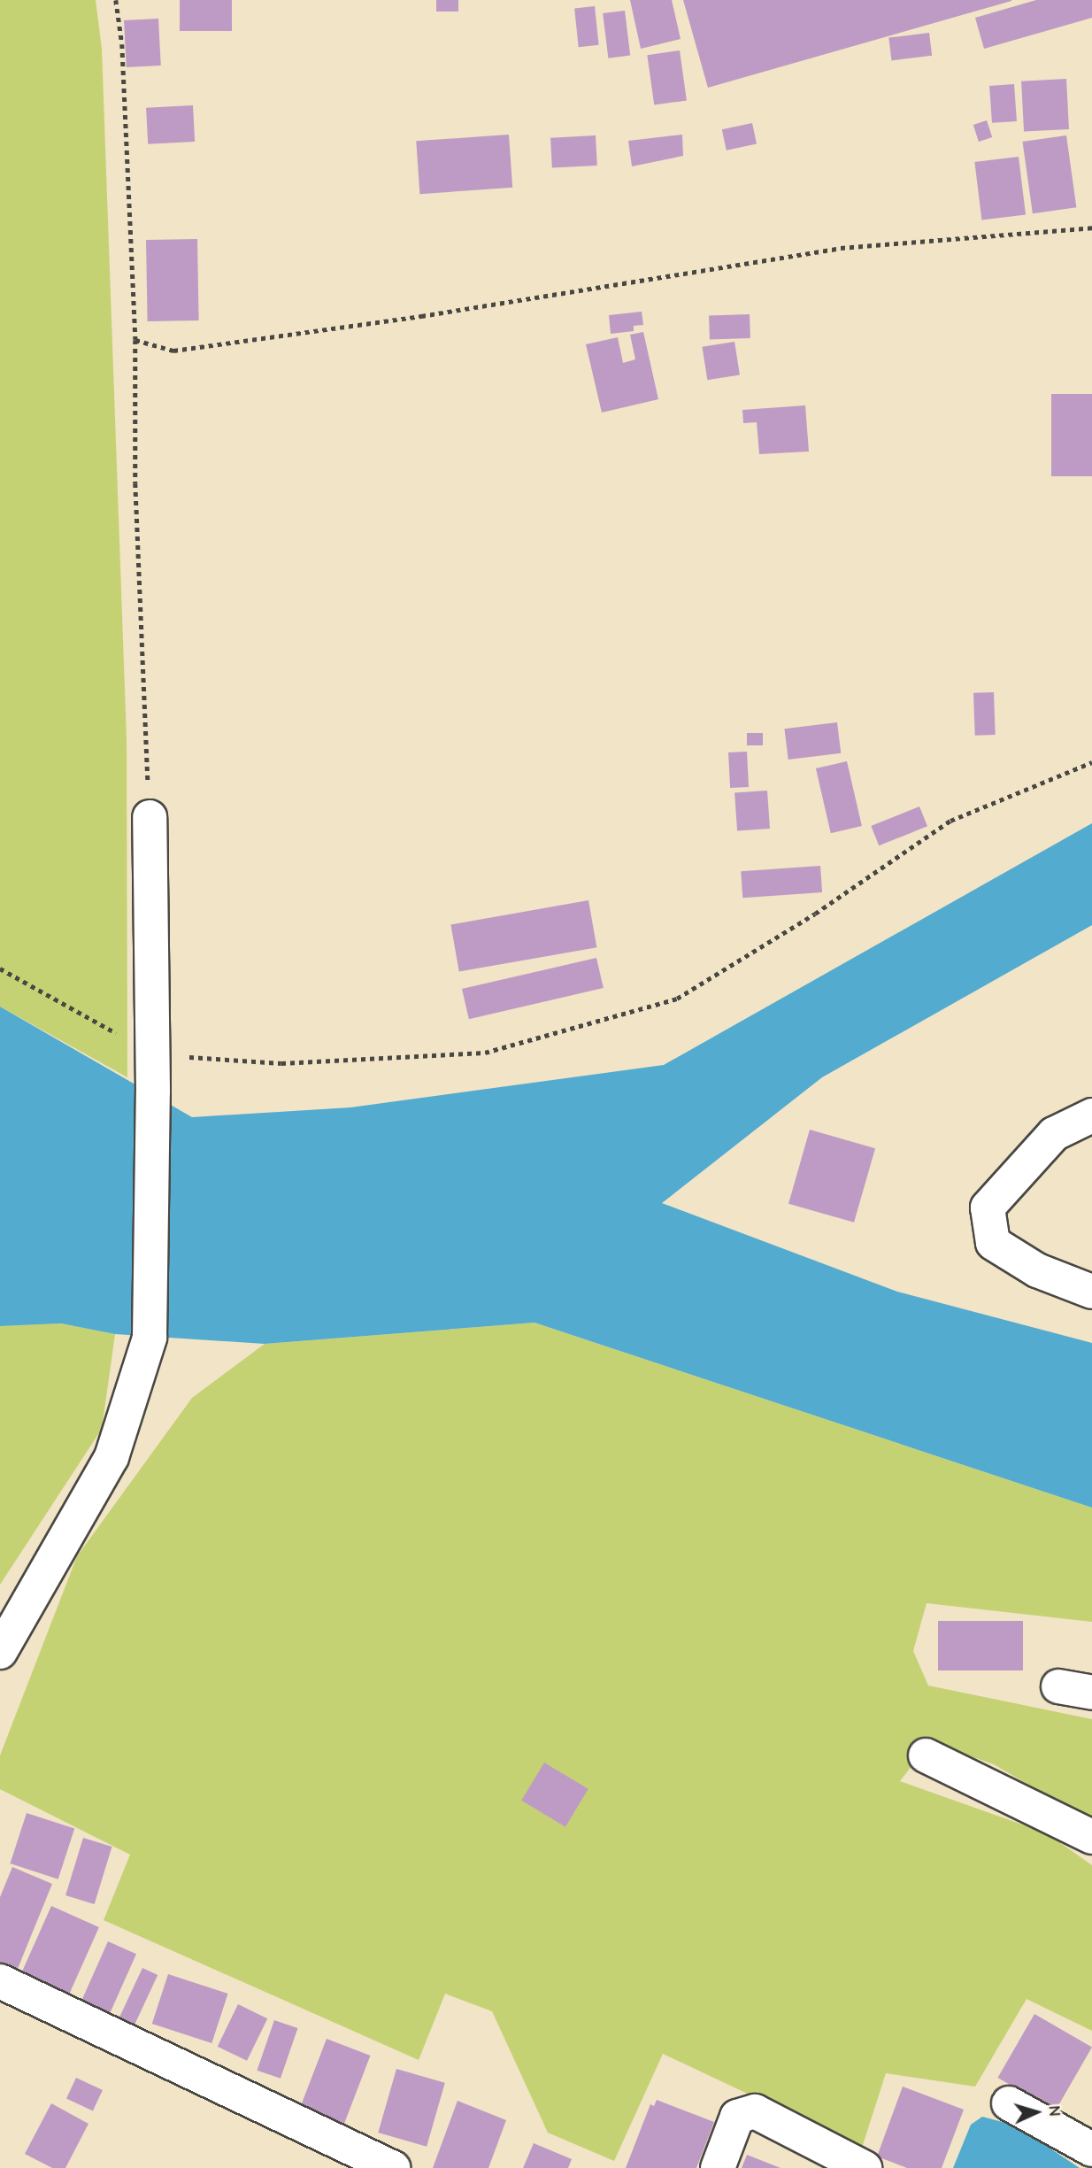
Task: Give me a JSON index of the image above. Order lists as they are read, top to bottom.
{
  "north": "right"
}
